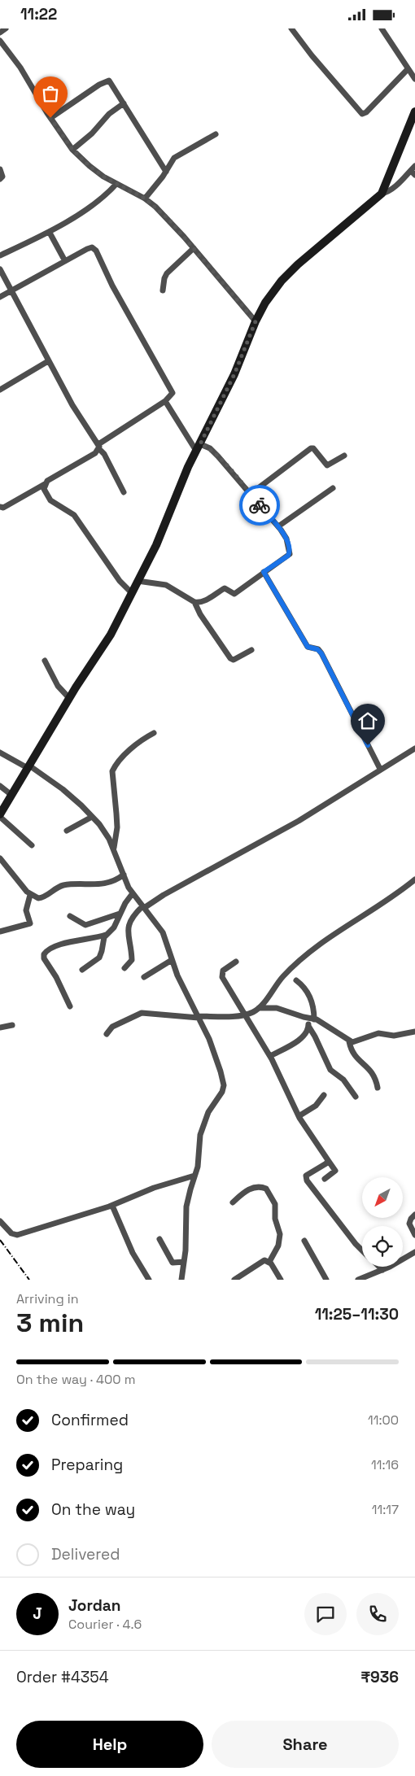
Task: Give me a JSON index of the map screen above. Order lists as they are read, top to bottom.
{
  "north": "bottom left",
  "page": {
    "status": "11:22",
    "heading": ["3 min", "Arriving in", "11:25–11:30"],
    "panel": [
      "Jordan",
      "Courier · 4.6",
      "Order #4354",
      "₹936"
    ],
    "bar": "On the way · 400 m",
    "list": [
      ["Confirmed", "11:00"],
      ["Preparing", "11:16"],
      ["On the way", "11:17"],
      "Delivered"
    ],
    "round": "J",
    "buttons": ["Help", "Share"]
  }
}
